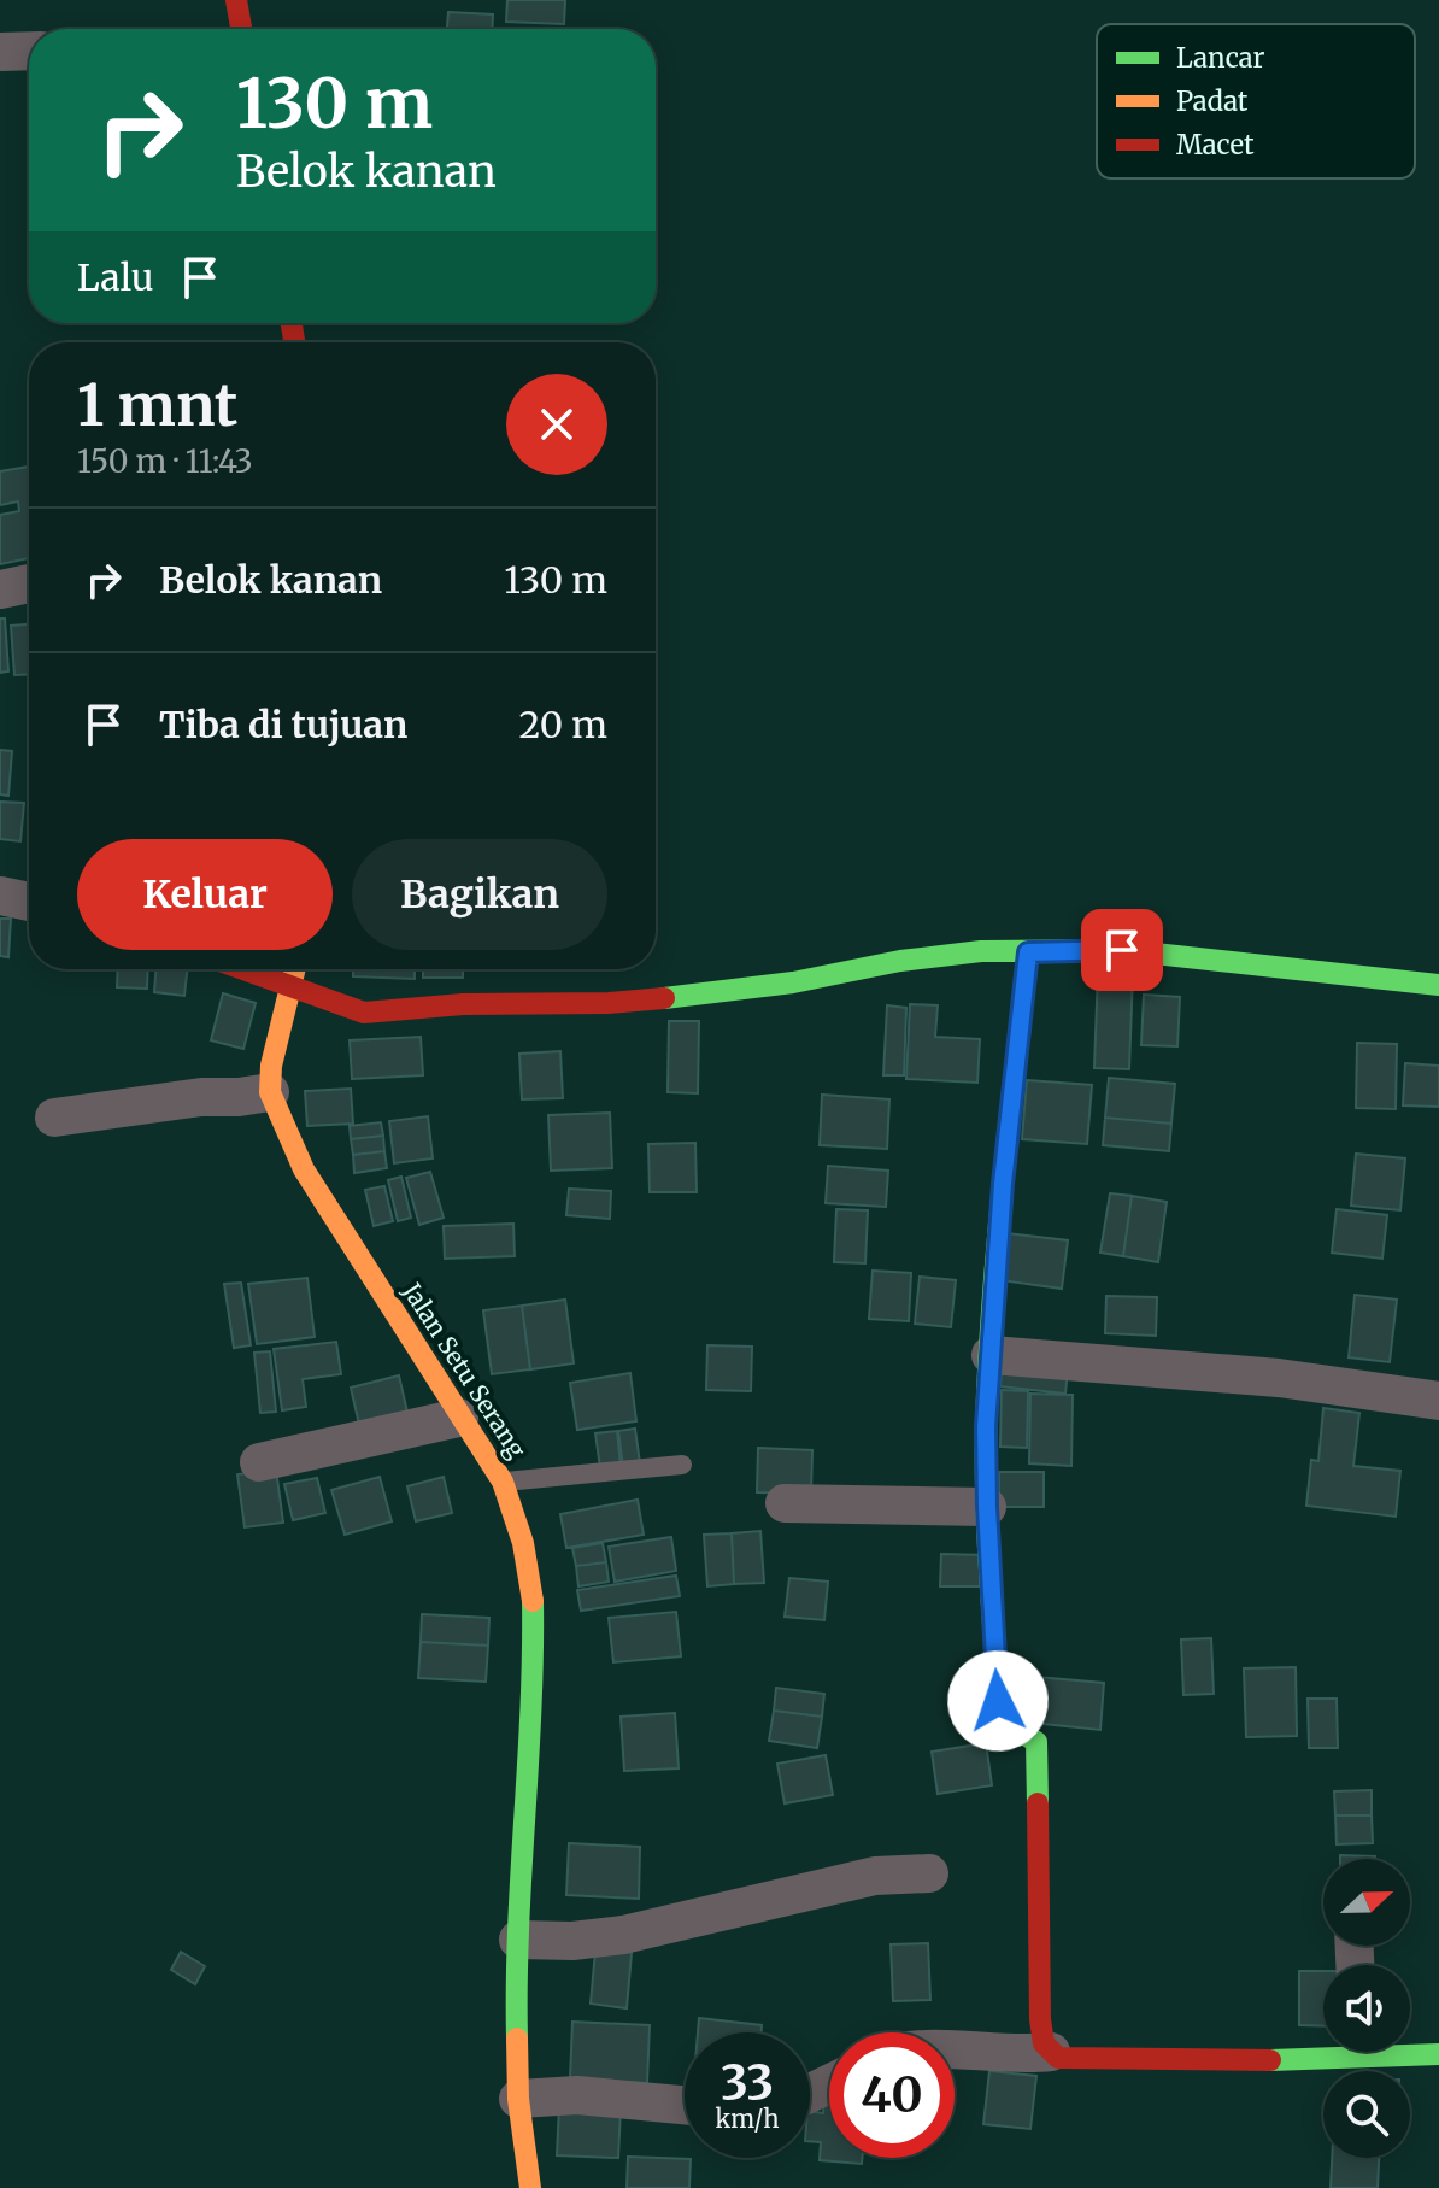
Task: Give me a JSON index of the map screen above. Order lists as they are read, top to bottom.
{
  "streets": {
    "street": ["Jalan Setu Serang"]
  },
  "legend": ["Lancar", "Padat", "Macet"],
  "north": "right",
  "page": {
    "turn": ["130 m", "Belok kanan"],
    "then": "Lalu",
    "heading": ["1 mnt", "150 m · 11:43"],
    "list": [
      {
        "name": "Belok kanan",
        "value": "130 m"
      },
      {
        "name": "Tiba di tujuan",
        "value": "20 m"
      }
    ],
    "buttons": ["Keluar", "Bagikan"],
    "speed": "33 km/h",
    "limit": "40"
  }
}
